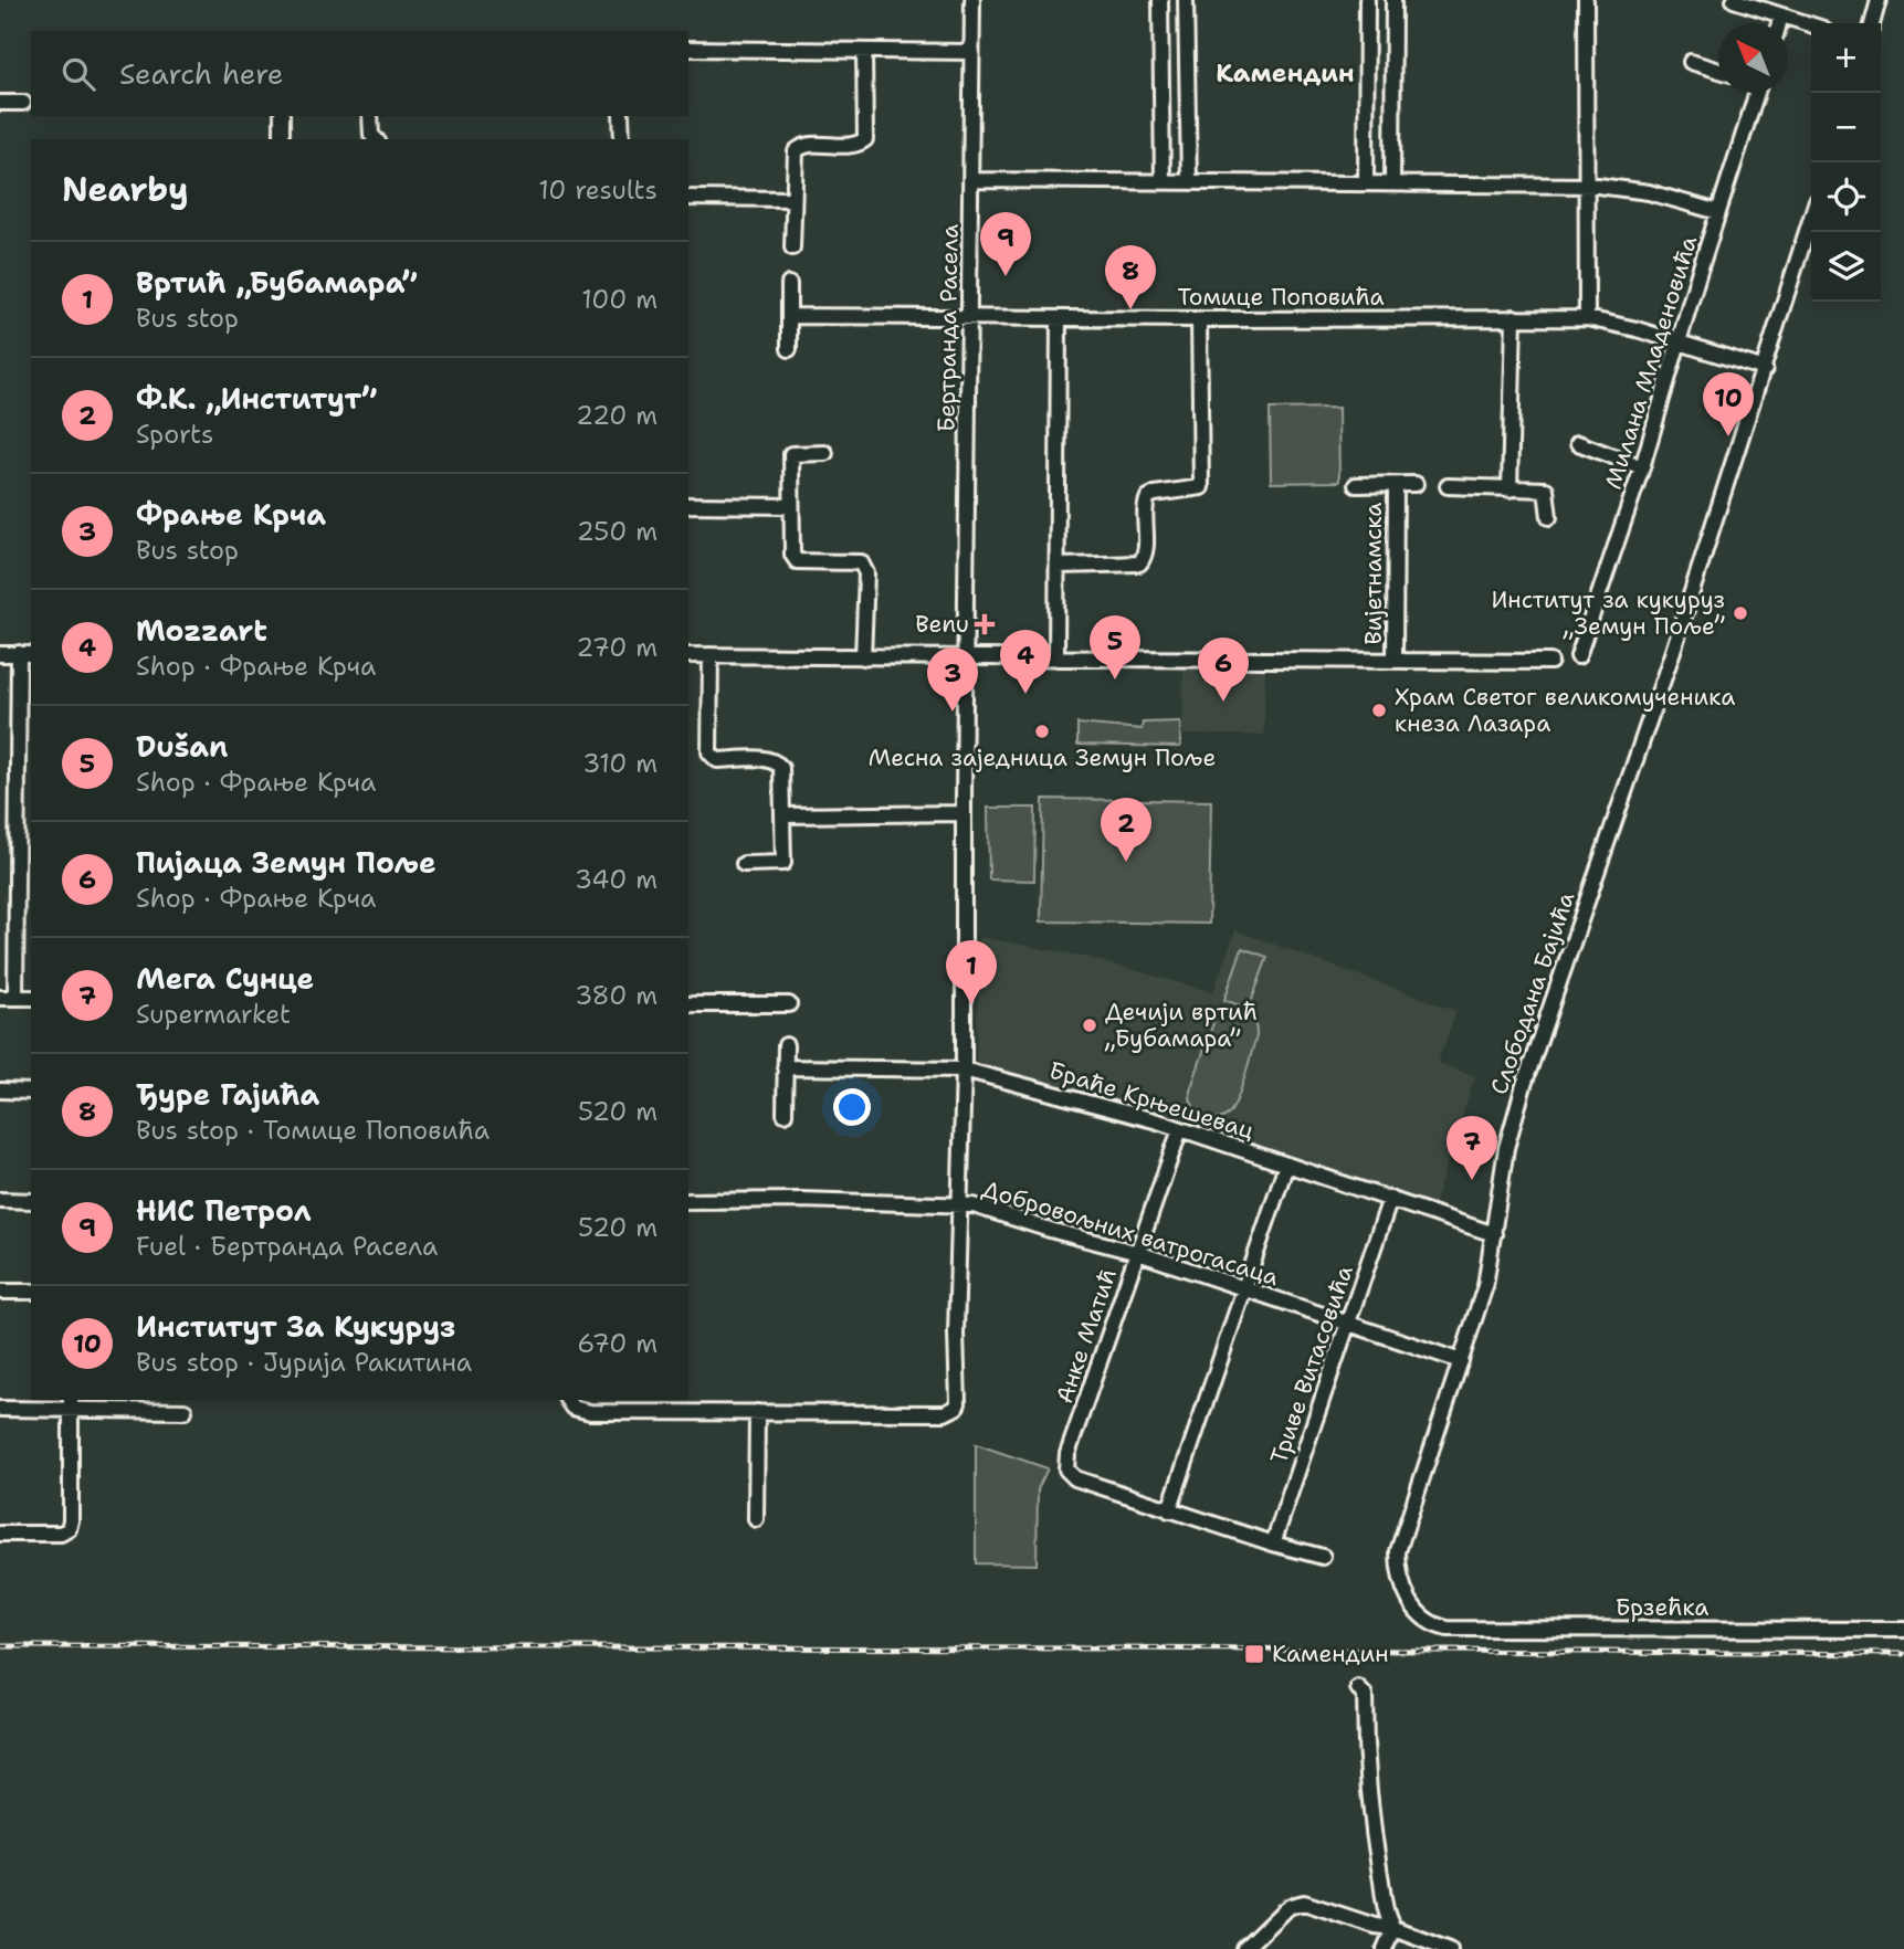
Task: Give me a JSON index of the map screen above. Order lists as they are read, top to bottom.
{
  "streets": {
    "street": [
      "Томице Поповића",
      "Бертранда Расела",
      "Милана Младеновића",
      "Вијетнамска",
      "Слободана Бајића",
      "Браће Крњешевац",
      "Добровољних ватрогасаца",
      "Анке Матић",
      "Триве Витасовића",
      "Брзећка"
    ]
  },
  "crossings": [
    ["Томице Поповића", "Бертранда Расела"],
    ["Томице Поповића", "Милана Младеновића"],
    ["Томице Поповића", "Слободана Бајића"],
    ["Бертранда Расела", "Браће Крњешевац"],
    ["Бертранда Расела", "Добровољних ватрогасаца"],
    ["Слободана Бајића", "Браће Крњешевац"],
    ["Слободана Бајића", "Добровољних ватрогасаца"],
    ["Слободана Бајића", "Брзећка"],
    ["Браће Крњешевац", "Анке Матић"],
    ["Браће Крњешевац", "Триве Витасовића"],
    ["Добровољних ватрогасаца", "Анке Матић"],
    ["Добровољних ватрогасаца", "Триве Витасовића"]
  ],
  "districts": ["Камендин"],
  "places": {
    "other": [
      "Институт за кукуруз „Земун Поље”",
      "Храм Светог великомученика кнеза Лазара",
      "Месна заједница Земун Поље",
      "Дечији вртић „Бубамара”"
    ],
    "health": ["Benu"],
    "transit": ["Камендин"]
  },
  "north": "top left",
  "page": {
    "map_buttons": ["+", "−"],
    "search": "Search here",
    "heading": ["Nearby", "10 results"],
    "pins": [
      "9",
      "8",
      "10",
      "5",
      "4",
      "6",
      "3",
      "2",
      "1",
      "7"
    ],
    "list": [
      {
        "mark": "1",
        "name": "Вртић „Бубамара”",
        "note": "Bus stop",
        "value": "100 m"
      },
      {
        "mark": "2",
        "name": "Ф.К. „Институт”",
        "note": "Sports",
        "value": "220 m"
      },
      {
        "mark": "3",
        "name": "Фрање Крча",
        "note": "Bus stop",
        "value": "250 m"
      },
      {
        "mark": "4",
        "name": "Mozzart",
        "note": "Shop · Фрање Крча",
        "value": "270 m"
      },
      {
        "mark": "5",
        "name": "Dušan",
        "note": "Shop · Фрање Крча",
        "value": "310 m"
      },
      {
        "mark": "6",
        "name": "Пијаца Земун Поље",
        "note": "Shop · Фрање Крча",
        "value": "340 m"
      },
      {
        "mark": "7",
        "name": "Мега Сунце",
        "note": "Supermarket",
        "value": "380 m"
      },
      {
        "mark": "8",
        "name": "Ђуре Гајића",
        "note": "Bus stop · Томице Поповића",
        "value": "520 m"
      },
      {
        "mark": "9",
        "name": "НИС Петрол",
        "note": "Fuel · Бертранда Расела",
        "value": "520 m"
      },
      {
        "mark": "10",
        "name": "Институт За Кукуруз",
        "note": "Bus stop · Јурија Ракитина",
        "value": "670 m"
      }
    ]
  }
}
